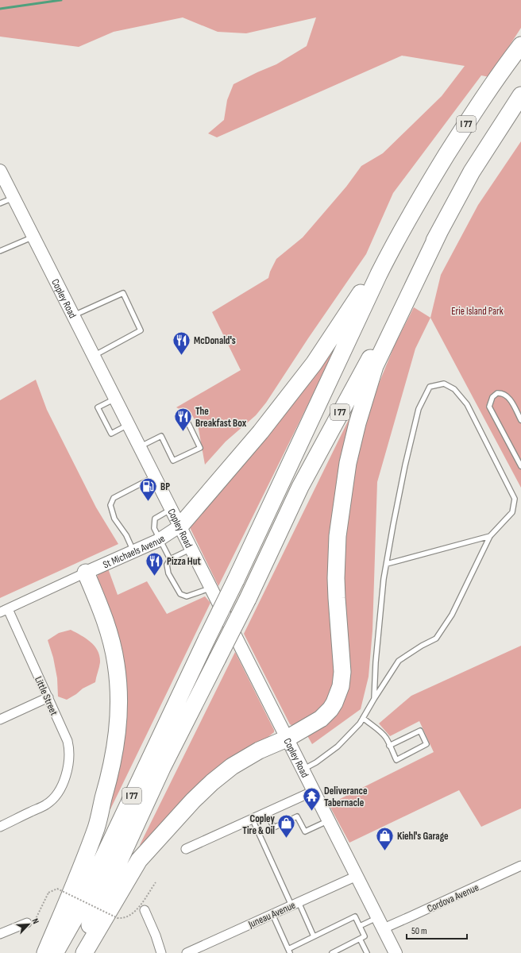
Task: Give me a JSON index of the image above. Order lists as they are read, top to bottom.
{
  "streets": {
    "highway": ["I 77"],
    "main road": ["Copley Road", "St Michaels Avenue"],
    "street": ["Little Street", "Cordova Avenue", "Juneau Avenue"]
  },
  "crossings": [
    ["Copley Road", "St Michaels Avenue"],
    ["Copley Road", "Cordova Avenue"],
    ["Copley Road", "Juneau Avenue"]
  ],
  "parks": ["Erie Island Park"],
  "places": {
    "restaurant": ["McDonald's", "The Breakfast Box", "Pizza Hut"],
    "fuel station": ["BP"],
    "temple": ["Deliverance Tabernacle"],
    "shop": ["Copley Tire & Oil", "Kiehl's Garage"]
  },
  "scale_bar": "50 m",
  "north": "top right"
}
